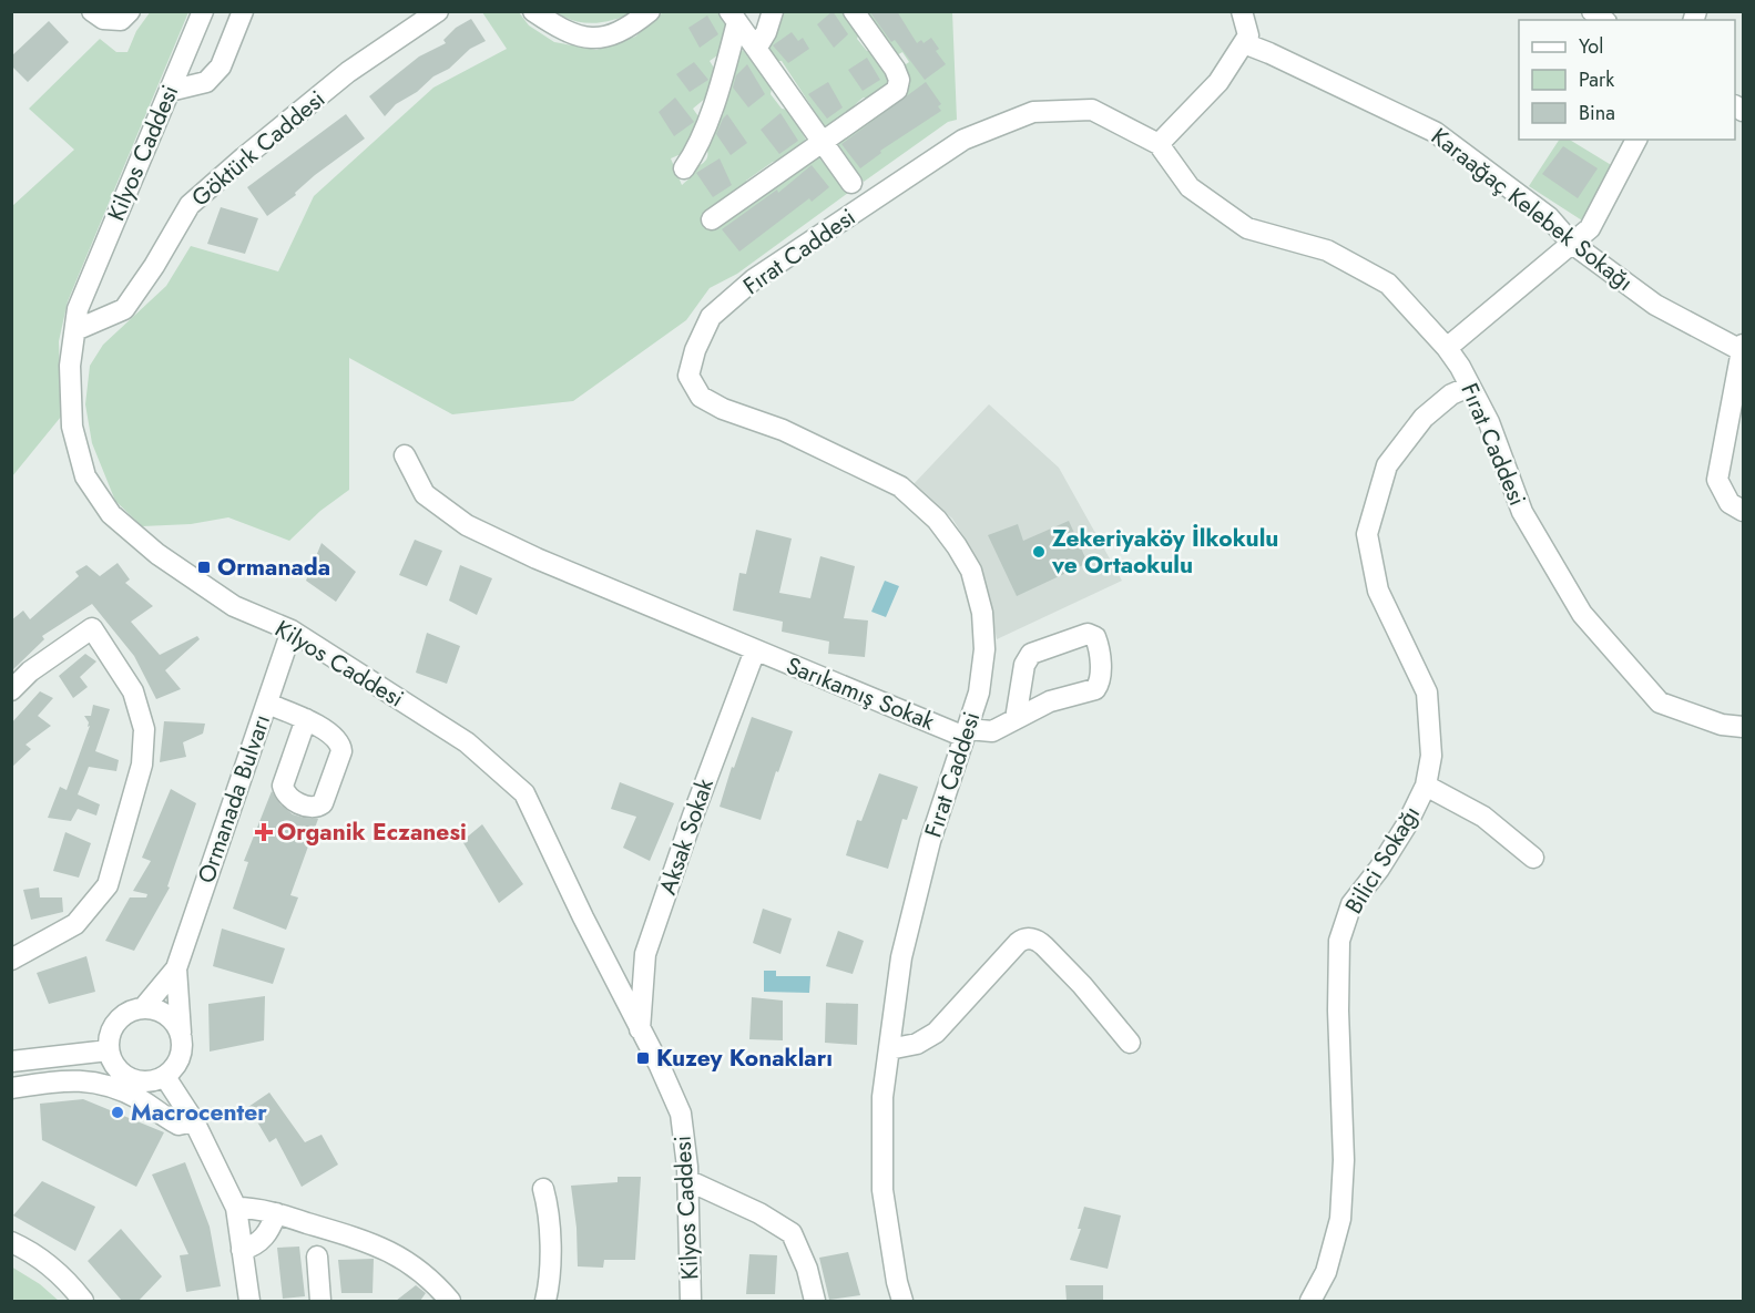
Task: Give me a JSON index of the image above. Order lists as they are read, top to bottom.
{
  "streets": {
    "street": [
      "Göktürk Caddesi",
      "Kilyos Caddesi",
      "Karaağaç Kelebek Sokağı",
      "Fırat Caddesi",
      "Sarıkamış Sokak",
      "Ormanada Bulvarı",
      "Aksak Sokak",
      "Bilici Sokağı"
    ]
  },
  "crossings": [
    ["Göktürk Caddesi", "Kilyos Caddesi"],
    ["Kilyos Caddesi", "Ormanada Bulvarı"],
    ["Kilyos Caddesi", "Aksak Sokak"],
    ["Fırat Caddesi", "Sarıkamış Sokak"],
    ["Fırat Caddesi", "Bilici Sokağı"],
    ["Sarıkamış Sokak", "Aksak Sokak"]
  ],
  "places": {
    "other": ["Zekeriyaköy İlkokulu ve Ortaokulu", "Macrocenter"],
    "transit": ["Ormanada", "Kuzey Konakları"],
    "health": ["Organik Eczanesi"]
  },
  "legend": ["Yol", "Park", "Bina"]
}
